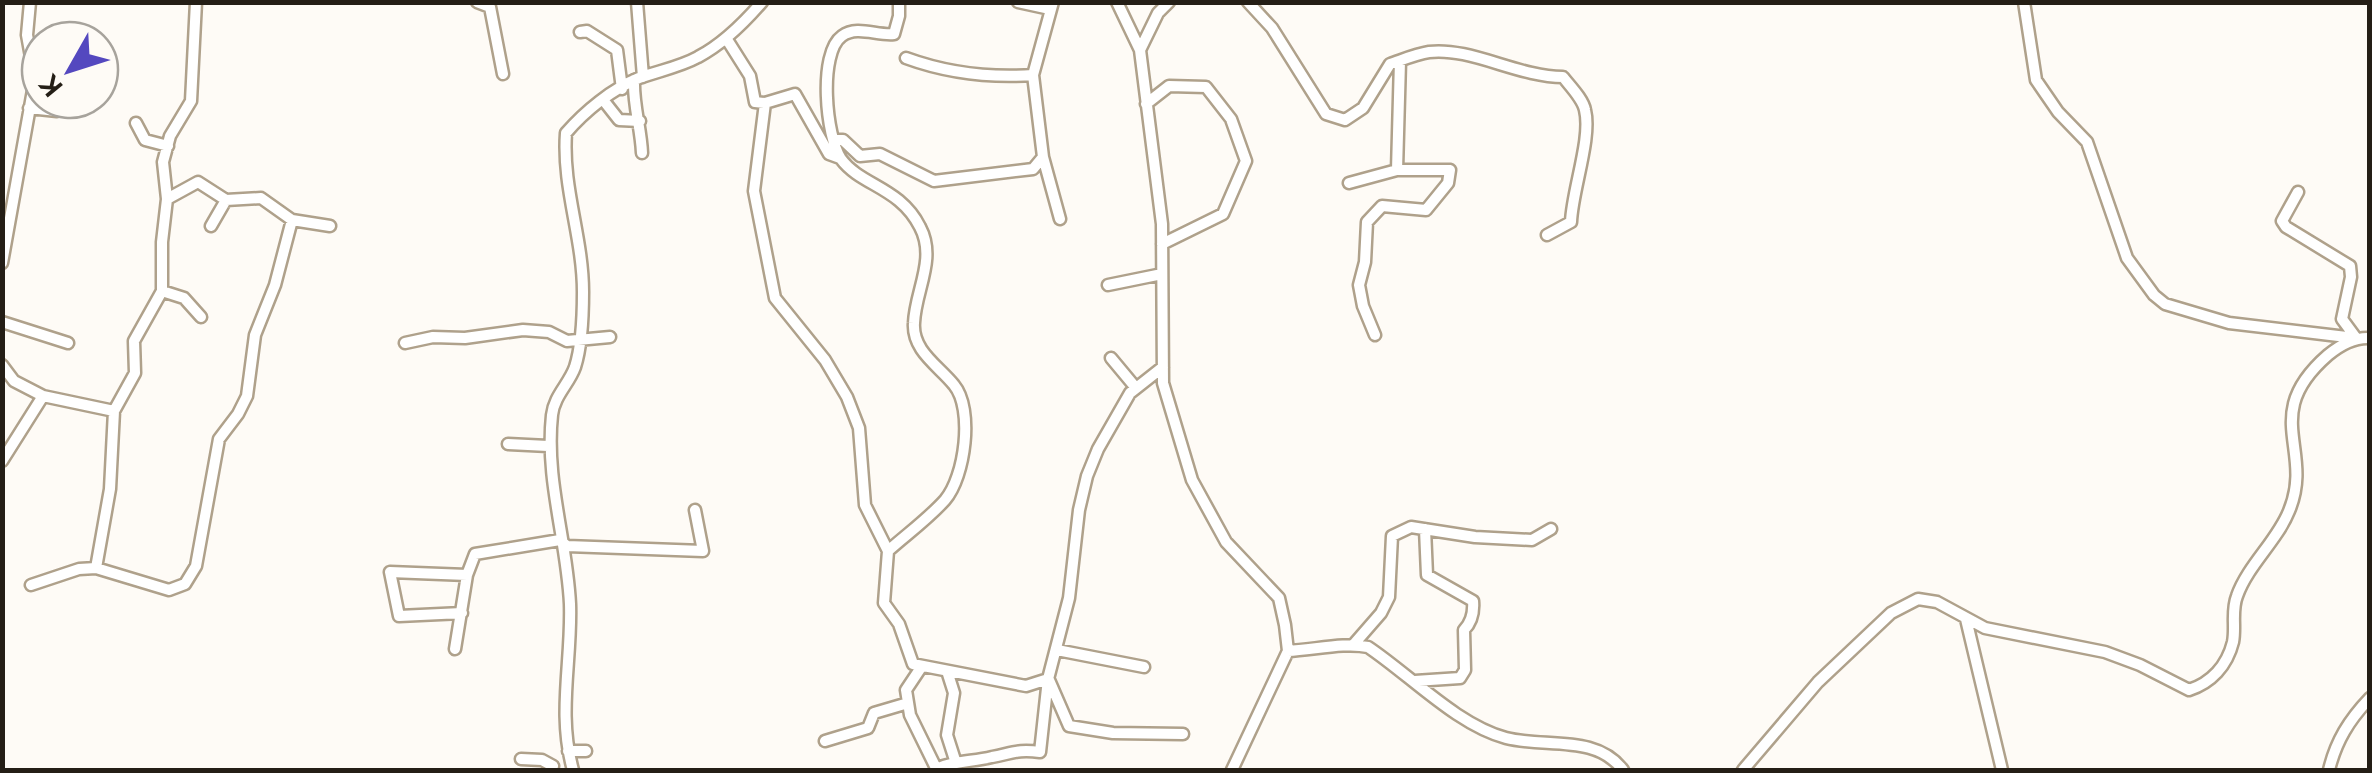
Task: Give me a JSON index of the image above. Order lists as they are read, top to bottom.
{
  "north": "bottom left"
}
